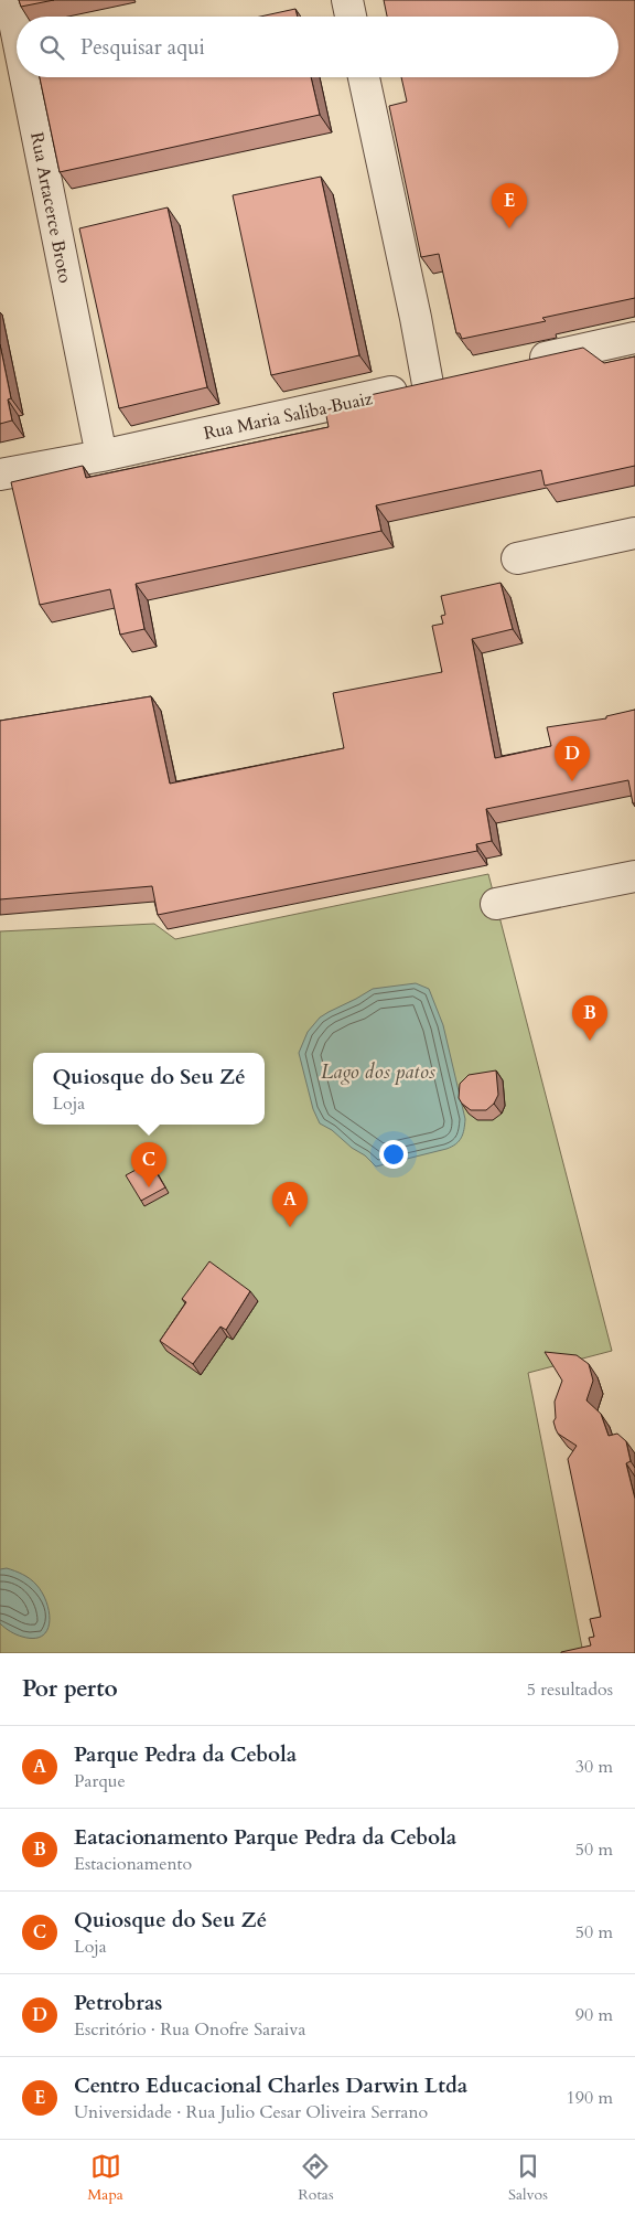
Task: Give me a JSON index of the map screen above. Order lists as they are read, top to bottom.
{
  "streets": {
    "street": ["Rua Artacerce Broto", "Rua Maria Saliba Buaiz"]
  },
  "crossings": [
    ["Rua Artacerce Broto", "Rua Maria Saliba Buaiz"]
  ],
  "water": ["Lago dos patos"],
  "page": {
    "search": "Pesquisar aqui",
    "pins": [
      "E",
      "D",
      "B",
      "C",
      "A"
    ],
    "popup": ["Quiosque do Seu Zé", "Loja"],
    "heading": ["Por perto", "5 resultados"],
    "list": [
      {
        "mark": "A",
        "name": "Parque Pedra da Cebola",
        "note": "Parque",
        "value": "30 m"
      },
      {
        "mark": "B",
        "name": "Eatacionamento Parque Pedra da Cebola",
        "note": "Estacionamento",
        "value": "50 m"
      },
      {
        "mark": "C",
        "name": "Quiosque do Seu Zé",
        "note": "Loja",
        "value": "50 m"
      },
      {
        "mark": "D",
        "name": "Petrobras",
        "note": "Escritório · Rua Onofre Saraiva",
        "value": "90 m"
      },
      {
        "mark": "E",
        "name": "Centro Educacional Charles Darwin Ltda",
        "note": "Universidade · Rua Julio Cesar Oliveira Serrano",
        "value": "190 m"
      }
    ],
    "nav": ["Mapa", "Rotas", "Salvos"]
  }
}
